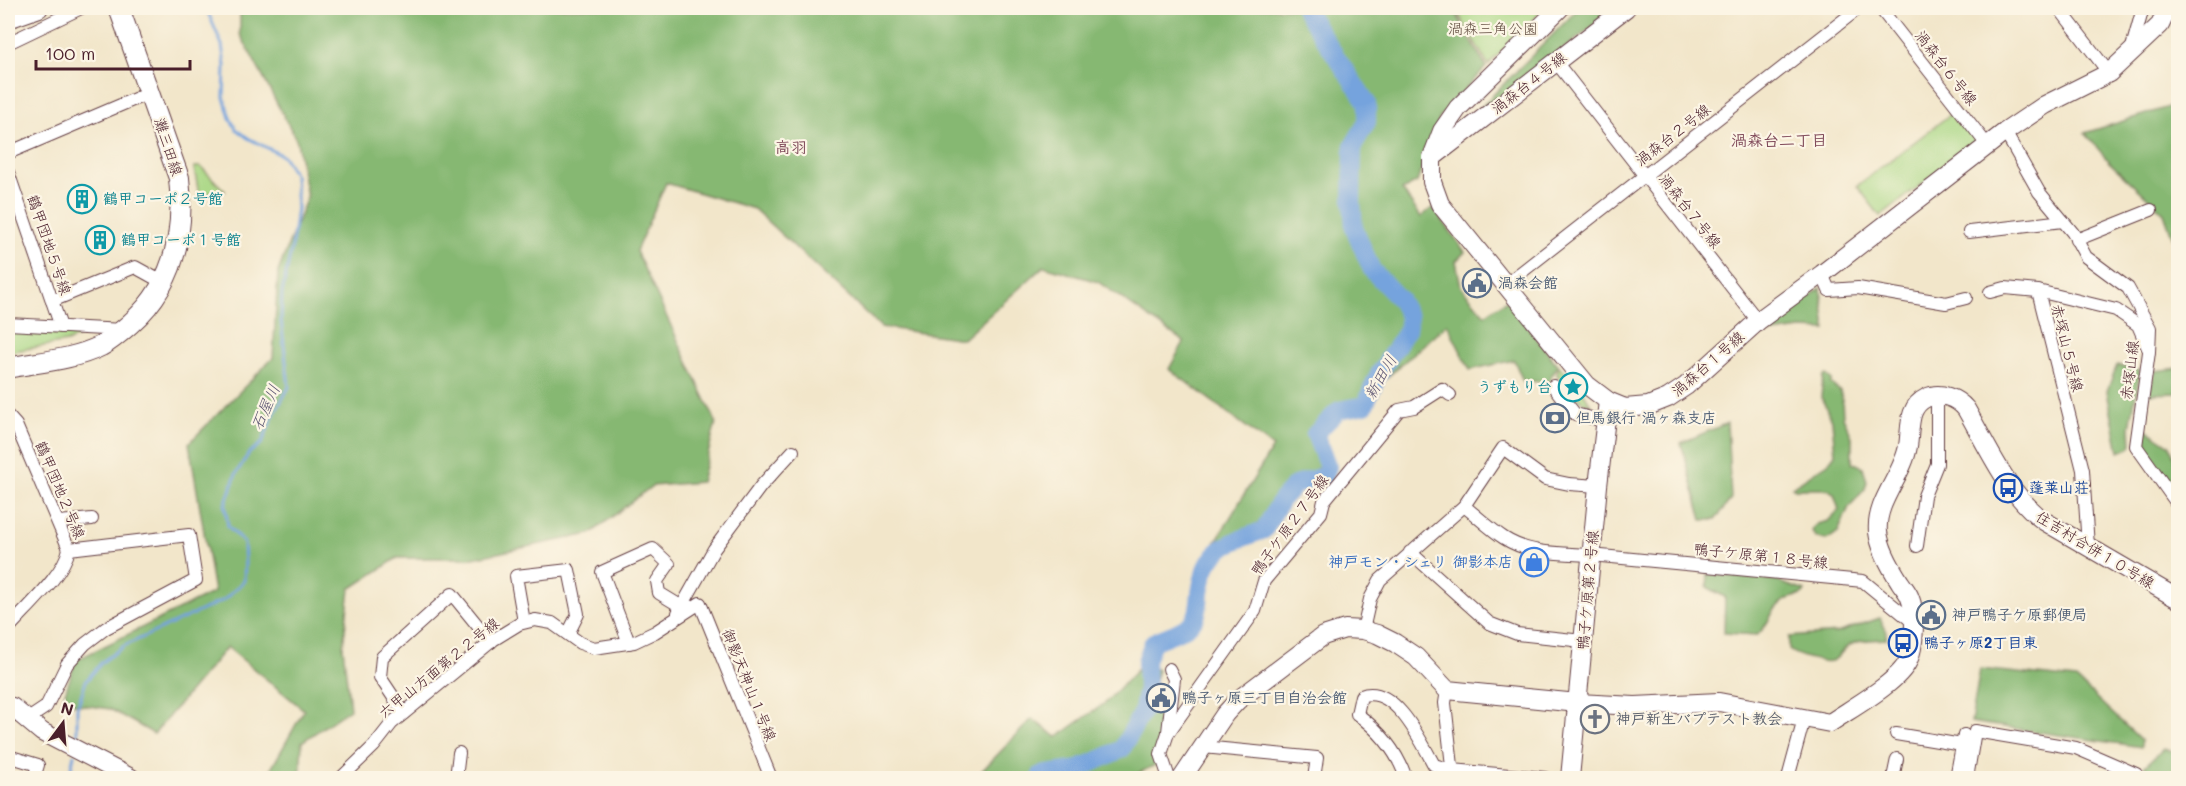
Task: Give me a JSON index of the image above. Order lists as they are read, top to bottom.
{
  "streets": {
    "main road": ["灘三田線"],
    "street": [
      "渦森台６号線",
      "渦森台４号線",
      "渦森台２号線",
      "渦森台７号線",
      "鶴甲団地５号線",
      "赤塚山５号線",
      "渦森台１号線",
      "赤塚山線",
      "鶴甲団地２号線",
      "鴨子ケ原２７号線",
      "住吉村合併１０号線",
      "鴨子ケ原第１８号線",
      "鴨子ケ原第２号線",
      "六甲山方面第２２号線",
      "御影天神山１号線"
    ]
  },
  "crossings": [
    ["渦森台６号線", "渦森台１号線"],
    ["渦森台４号線", "渦森台７号線"],
    ["渦森台４号線", "渦森台１号線"],
    ["渦森台２号線", "渦森台７号線"],
    ["渦森台２号線", "渦森台１号線"],
    ["渦森台７号線", "渦森台１号線"],
    ["赤塚山５号線", "赤塚山線"],
    ["赤塚山５号線", "住吉村合併１０号線"],
    ["渦森台１号線", "赤塚山線"],
    ["渦森台１号線", "鴨子ケ原第２号線"],
    ["鴨子ケ原第１８号線", "鴨子ケ原第２号線"],
    ["六甲山方面第２２号線", "御影天神山１号線"]
  ],
  "districts": ["渦森台二丁目", "高羽"],
  "water": ["新田川", "石屋川"],
  "parks": ["渦森三角公園"],
  "places": {
    "building": ["鶴甲コーポ２号館", "鶴甲コーポ１号館"],
    "public building": ["渦森会館", "神戸鴨子ケ原郵便局", "鴨子ヶ原三丁目自治会館"],
    "place": ["うずもり台"],
    "bank": ["但馬銀行 渦ヶ森支店"],
    "bus stop": ["蓬莱山荘", "鴨子ヶ原2丁目東"],
    "shop": ["神戸モン・シェリ 御影本店"],
    "church": ["神戸新生バプテスト教会"]
  },
  "scale_bar": "100 m",
  "north": "top"
}
